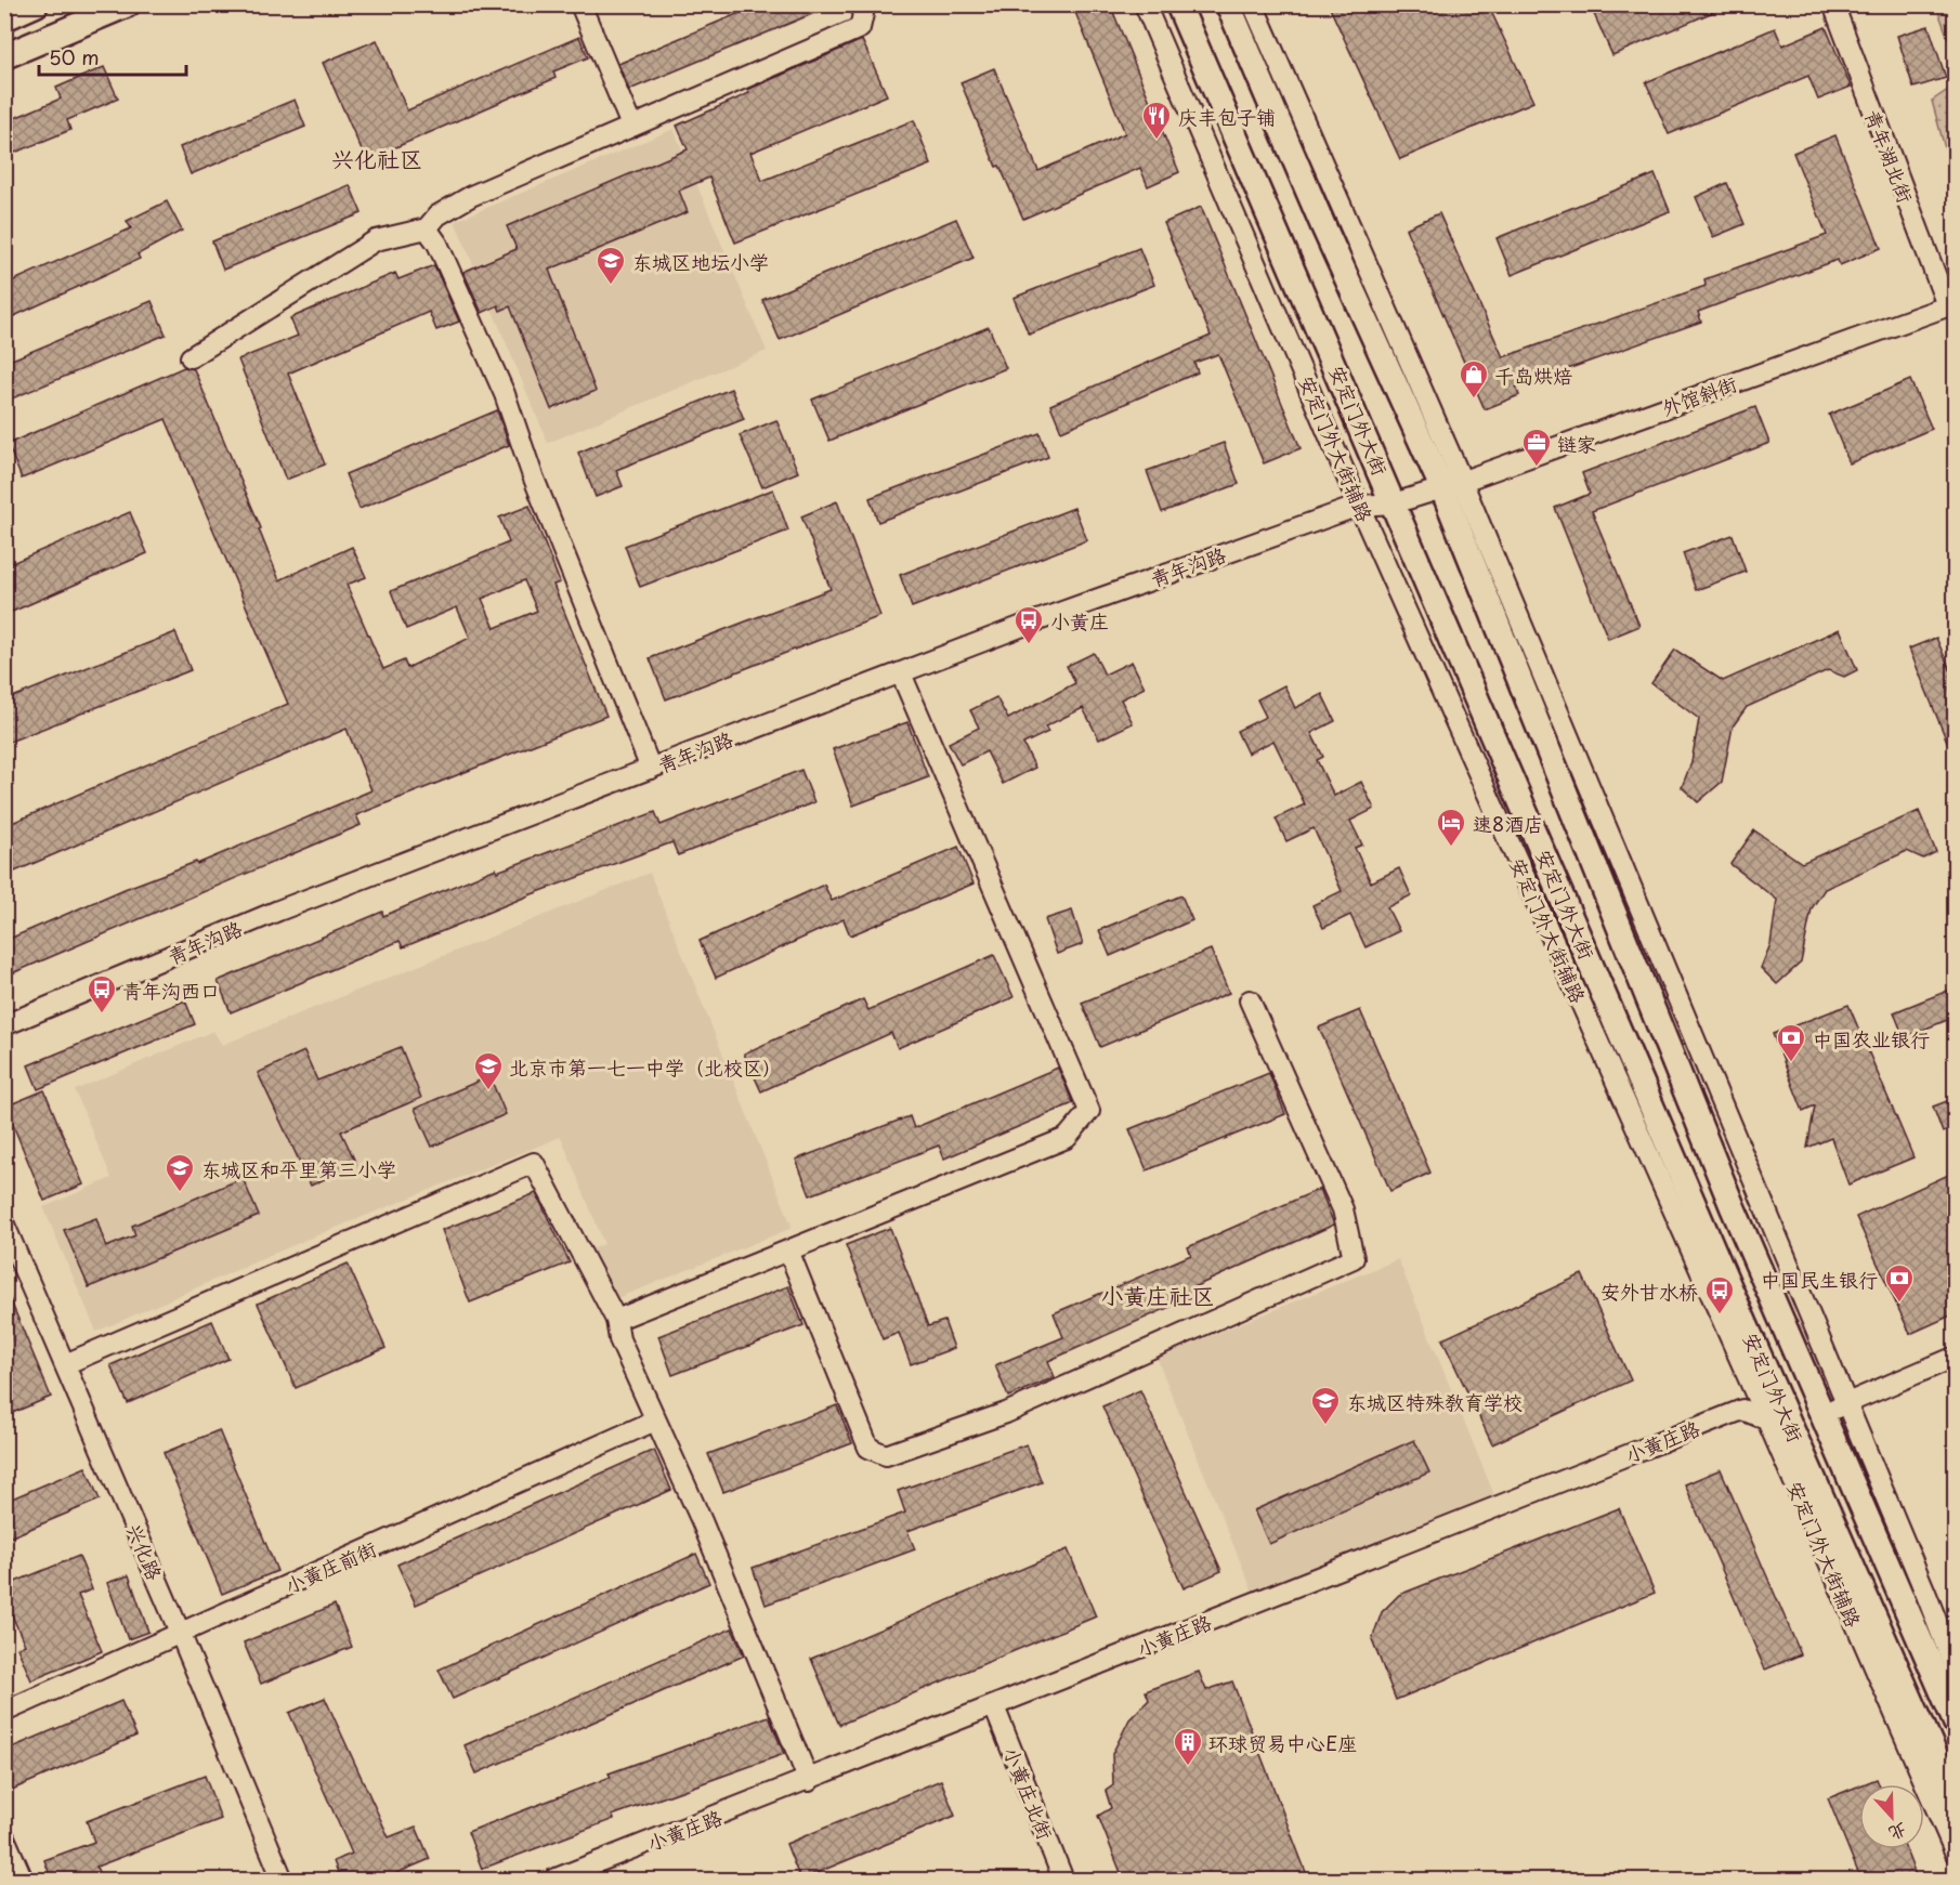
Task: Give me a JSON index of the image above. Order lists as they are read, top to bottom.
{
  "streets": {
    "main road": ["安定门外大街"],
    "street": [
      "青年湖北街",
      "外馆斜街",
      "安定门外大街辅路",
      "青年沟路",
      "小黄庄路",
      "兴化路",
      "小黄庄前街",
      "小黄庄北街"
    ]
  },
  "crossings": [
    ["青年湖北街", "外馆斜街"],
    ["外馆斜街", "安定门外大街"],
    ["外馆斜街", "青年沟路"],
    ["安定门外大街", "青年沟路"],
    ["安定门外大街", "小黄庄路"],
    ["安定门外大街辅路", "青年沟路"],
    ["安定门外大街辅路", "小黄庄路"],
    ["小黄庄路", "小黄庄北街"],
    ["兴化路", "小黄庄前街"]
  ],
  "districts": ["兴化社区", "小黄庄社区"],
  "places": {
    "restaurant": ["庆丰包子铺"],
    "school or university": [
      "东城区地坛小学",
      "北京市第一七一中学（北校区）",
      "东城区和平里第三小学",
      "东城区特殊教育学校"
    ],
    "shop": ["千岛烘焙"],
    "office": ["链家"],
    "bus stop": ["小黄庄", "青年沟西口", "安外甘水桥"],
    "hotel": ["速8酒店"],
    "bank": ["中国农业银行", "中国民生银行"],
    "building": ["环球贸易中心E座"]
  },
  "scale_bar": "50 m",
  "north": "bottom"
}
